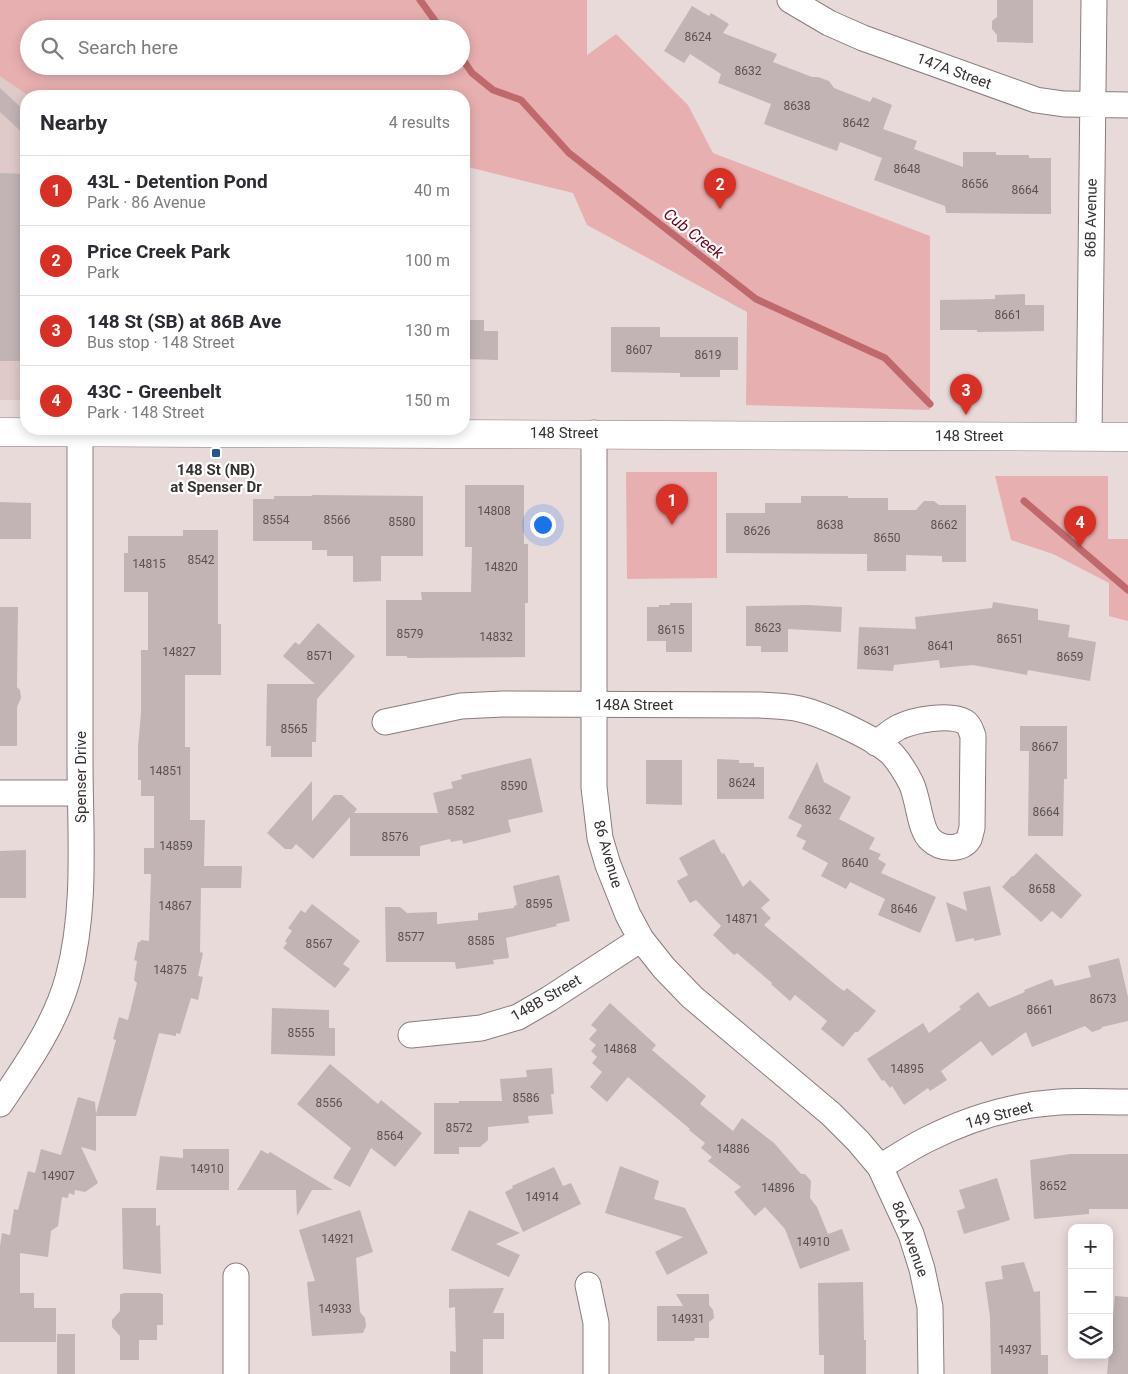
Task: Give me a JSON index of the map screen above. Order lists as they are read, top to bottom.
{
  "streets": {
    "street": [
      "147A Street",
      "86B Avenue",
      "148 Street",
      "148A Street",
      "Spenser Drive",
      "86 Avenue",
      "148B Street",
      "149 Street",
      "86A Avenue"
    ]
  },
  "crossings": [
    ["147A Street", "86B Avenue"],
    ["86B Avenue", "148 Street"],
    ["148 Street", "86 Avenue"],
    ["148A Street", "86 Avenue"],
    ["86 Avenue", "148B Street"],
    ["86 Avenue", "149 Street"],
    ["86 Avenue", "86A Avenue"],
    ["149 Street", "86A Avenue"]
  ],
  "water": ["Cub Creek"],
  "places": {
    "transit": ["148 St (NB) at Spenser Dr"]
  },
  "house_numbers": [
    "8624",
    "8632",
    "8638",
    "8642",
    "8648",
    "8656",
    "8664",
    "8661",
    "8607",
    "8619",
    "14808",
    "8554",
    "8566",
    "8580",
    "8638",
    "8662",
    "8626",
    "8650",
    "8542",
    "14815",
    "14820",
    "8623",
    "8615",
    "8579",
    "14832",
    "8651",
    "8641",
    "8631",
    "14827",
    "8571",
    "8659",
    "8565",
    "8667",
    "14851",
    "8624",
    "8590",
    "8632",
    "8582",
    "8664",
    "8576",
    "14859",
    "8640",
    "8658",
    "8595",
    "14867",
    "8646",
    "14871",
    "8577",
    "8585",
    "8567",
    "14875",
    "8673",
    "8661",
    "8555",
    "14868",
    "14895",
    "8586",
    "8556",
    "8572",
    "8564",
    "14886",
    "14910",
    "14907",
    "8652",
    "14896",
    "14914",
    "14921",
    "14910",
    "14933",
    "14931",
    "14937"
  ],
  "page": {
    "search": "Search here",
    "heading": ["Nearby", "4 results"],
    "list": [
      {
        "mark": "1",
        "name": "43L - Detention Pond",
        "note": "Park · 86 Avenue",
        "value": "40 m"
      },
      {
        "mark": "2",
        "name": "Price Creek Park",
        "note": "Park",
        "value": "100 m"
      },
      {
        "mark": "3",
        "name": "148 St (SB) at 86B Ave",
        "note": "Bus stop · 148 Street",
        "value": "130 m"
      },
      {
        "mark": "4",
        "name": "43C - Greenbelt",
        "note": "Park · 148 Street",
        "value": "150 m"
      }
    ],
    "pins": [
      "2",
      "3",
      "1",
      "4"
    ],
    "map_buttons": ["+", "−"]
  }
}
